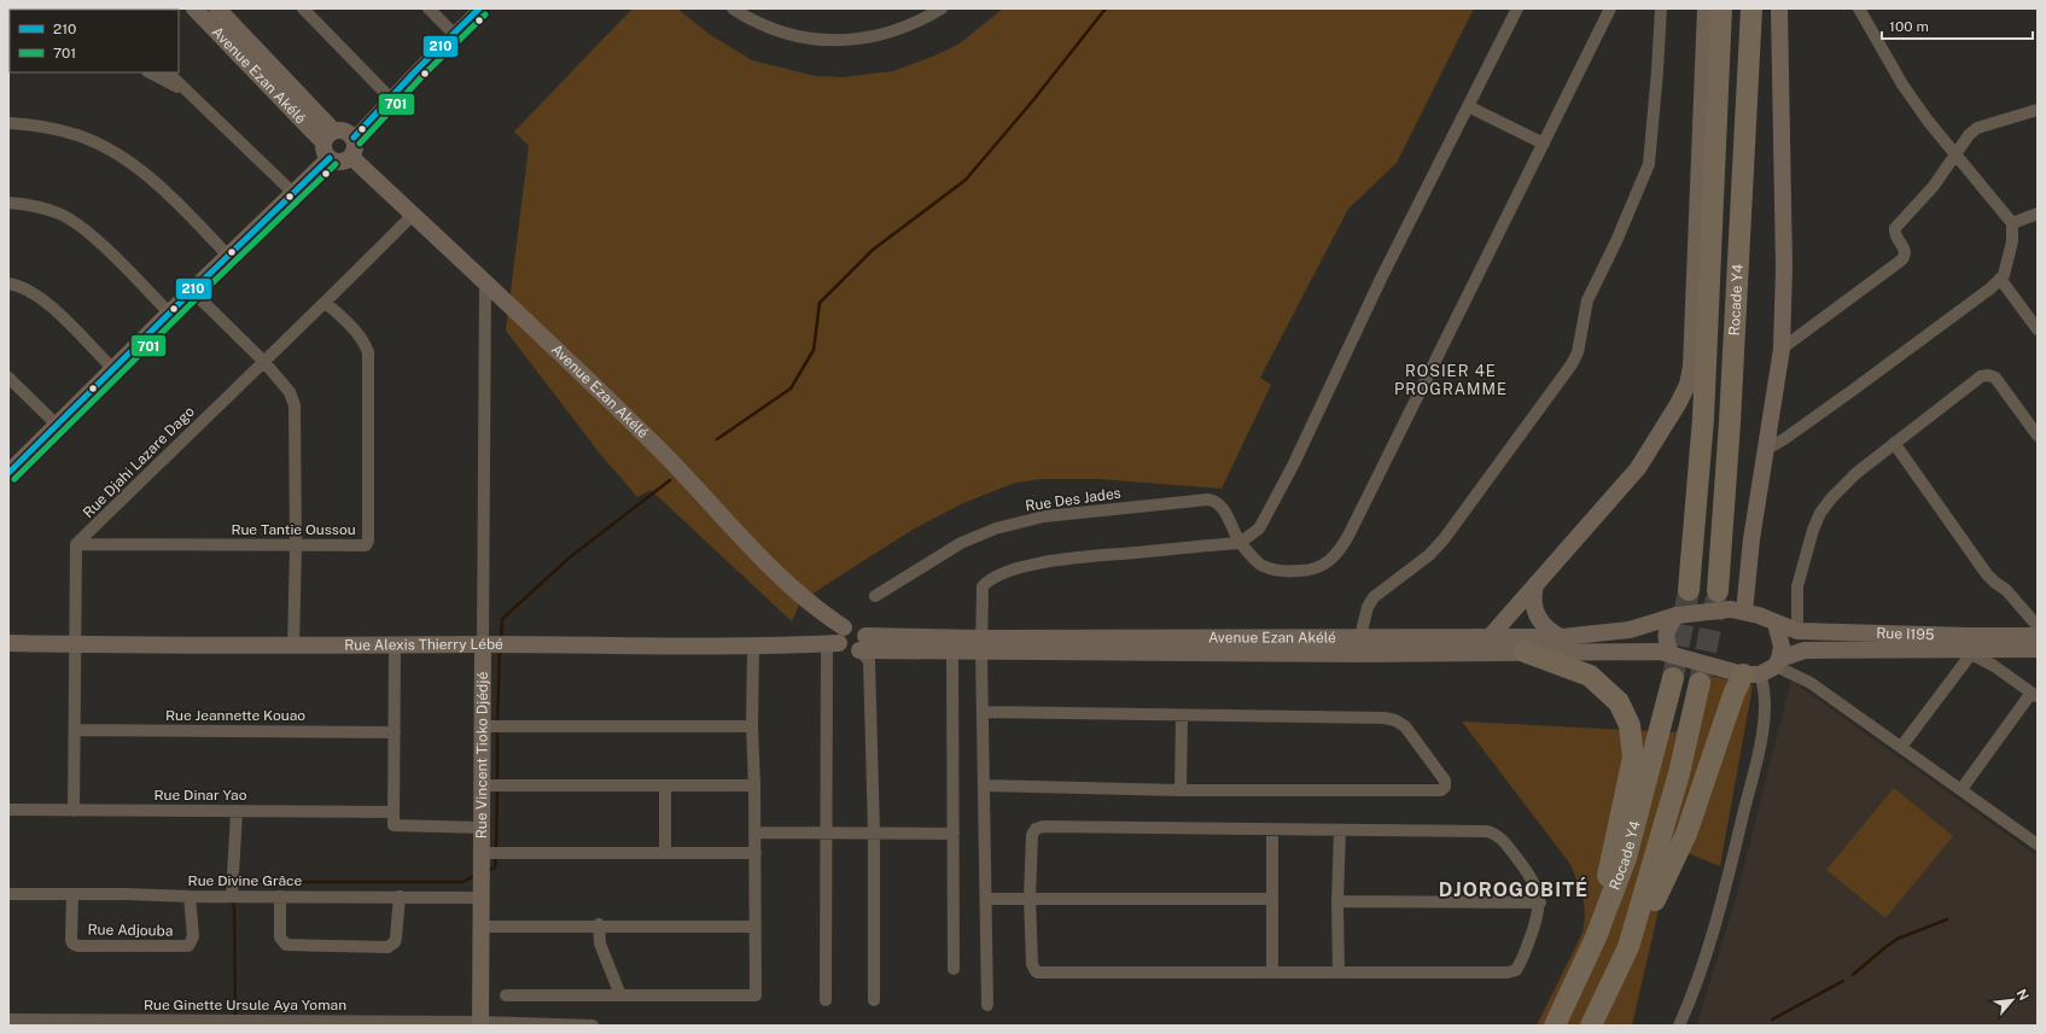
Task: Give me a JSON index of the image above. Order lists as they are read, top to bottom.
{
  "streets": {
    "highway": ["Rocade Y4"],
    "street": [
      "Avenue Ezan Akélé",
      "Rue Djahi Lazare Dago",
      "Rue Des Jades",
      "Rue Tantie Oussou",
      "Rue I195",
      "Rue Alexis Thierry Lébé",
      "Rue Jeannette Kouao",
      "Rue Vincent Tioko Djédjé",
      "Rue Dinar Yao",
      "Rue Divine Grâce",
      "Rue Adjouba",
      "Rue Ginette Ursule Aya Yoman"
    ]
  },
  "crossings": [
    ["Avenue Ezan Akélé", "Rue Djahi Lazare Dago"],
    ["Avenue Ezan Akélé", "Rue I195"],
    ["Avenue Ezan Akélé", "Rue Alexis Thierry Lébé"],
    ["Avenue Ezan Akélé", "Rue Vincent Tioko Djédjé"],
    ["Rue Djahi Lazare Dago", "Rue Tantie Oussou"],
    ["Rue Alexis Thierry Lébé", "Rue Vincent Tioko Djédjé"],
    ["Rue Vincent Tioko Djédjé", "Rue Divine Grâce"],
    ["Rue Vincent Tioko Djédjé", "Rue Ginette Ursule Aya Yoman"],
    ["Rue Divine Grâce", "Rue Adjouba"]
  ],
  "districts": ["ROSIER 4E PROGRAMME", "DJOROGOBITÉ"],
  "lines": ["transit line 210", "transit line 701"],
  "legend": ["210", "701"],
  "scale_bar": "100 m",
  "north": "top right"
}
